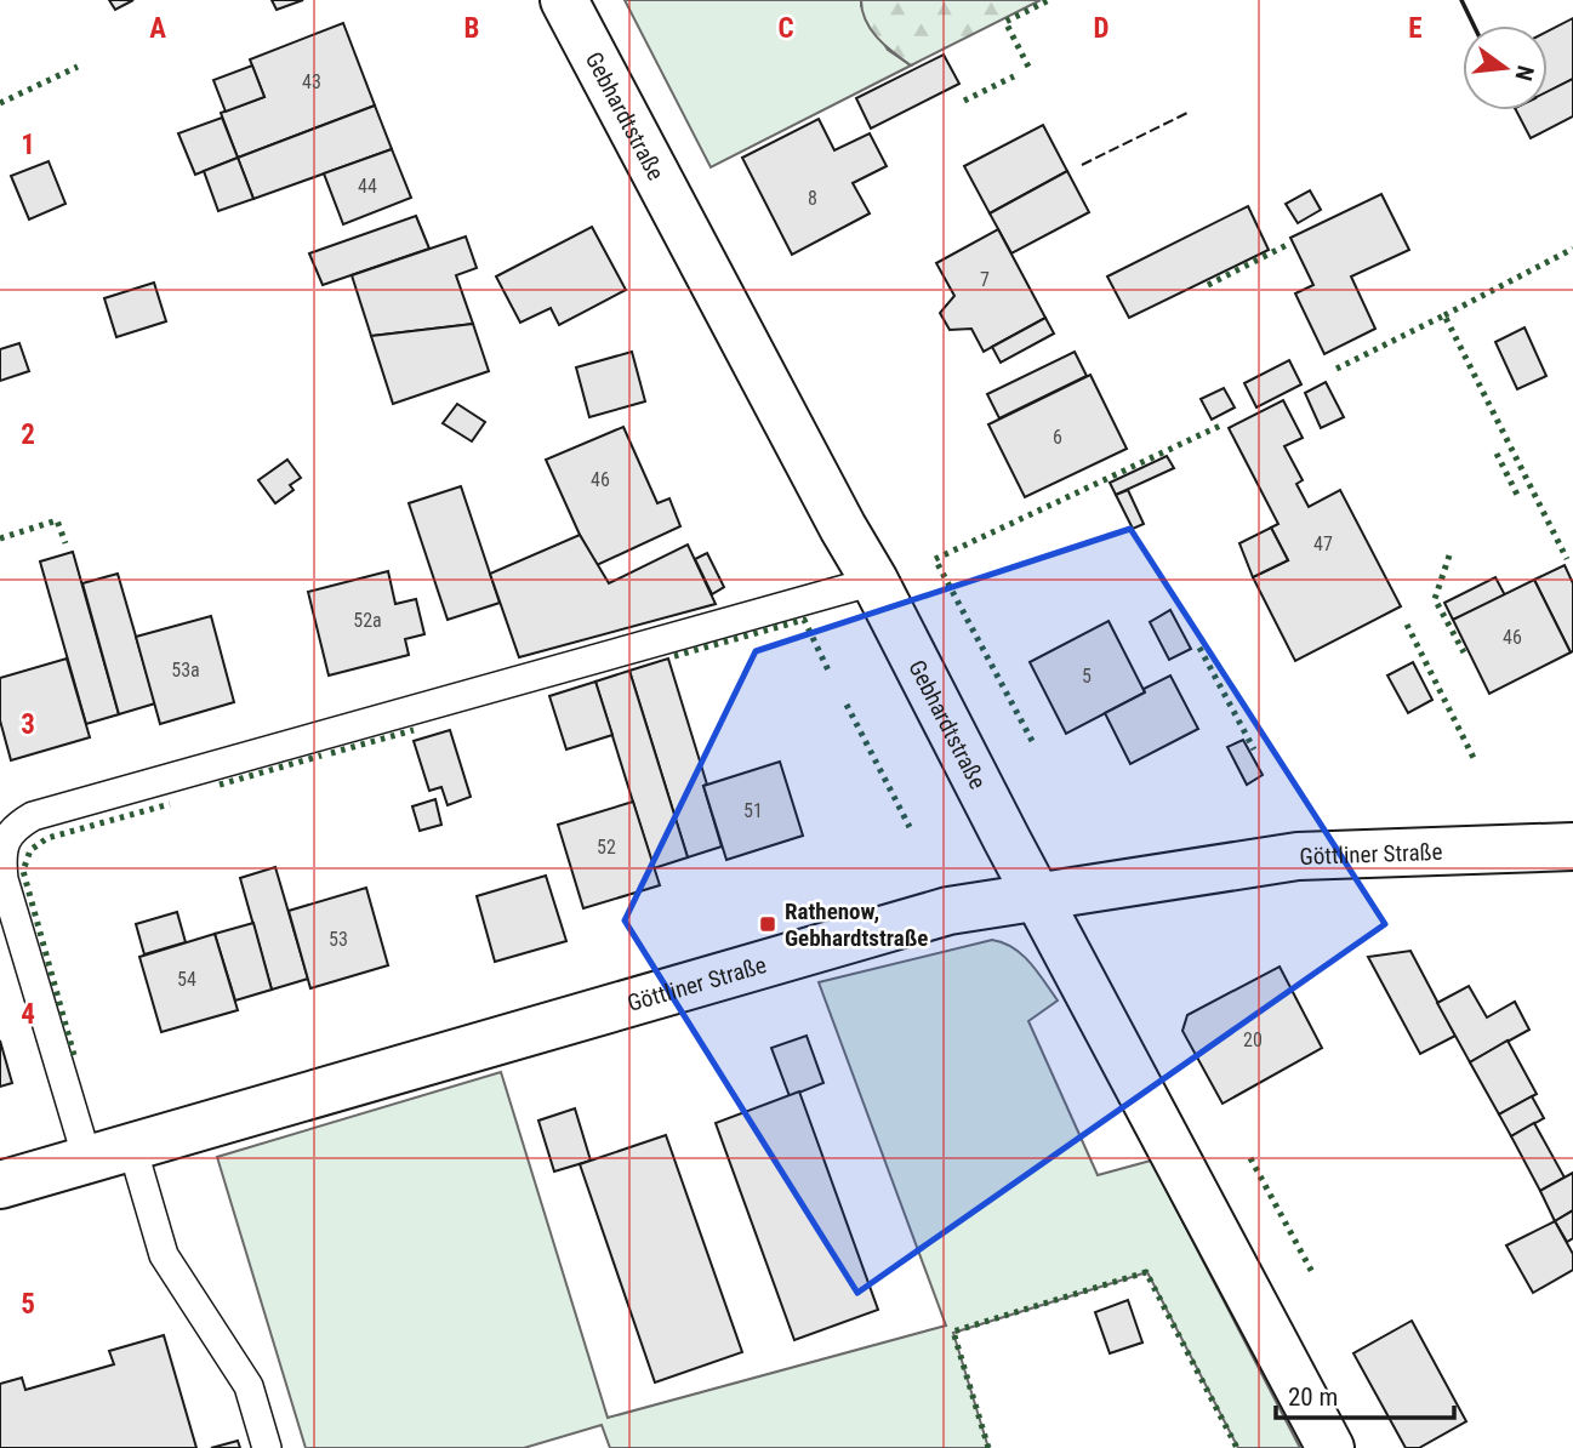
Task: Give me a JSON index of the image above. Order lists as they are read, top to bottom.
{
  "streets": {
    "street": ["Gebhardtstraße", "Göttliner Straße"]
  },
  "crossings": [
    ["Gebhardtstraße", "Göttliner Straße"]
  ],
  "places": {
    "transit": ["Rathenow, Gebhardtstraße"]
  },
  "house_numbers": [
    "43",
    "44",
    "8",
    "7",
    "6",
    "46",
    "47",
    "52a",
    "46",
    "53a",
    "5",
    "51",
    "52",
    "53",
    "54",
    "20"
  ],
  "scale_bar": "20 m",
  "north": "right",
  "grid": {
    "columns": [
      "A",
      "B",
      "C",
      "D",
      "E"
    ],
    "rows": [
      "1",
      "2",
      "3",
      "4",
      "5"
    ]
  }
}
